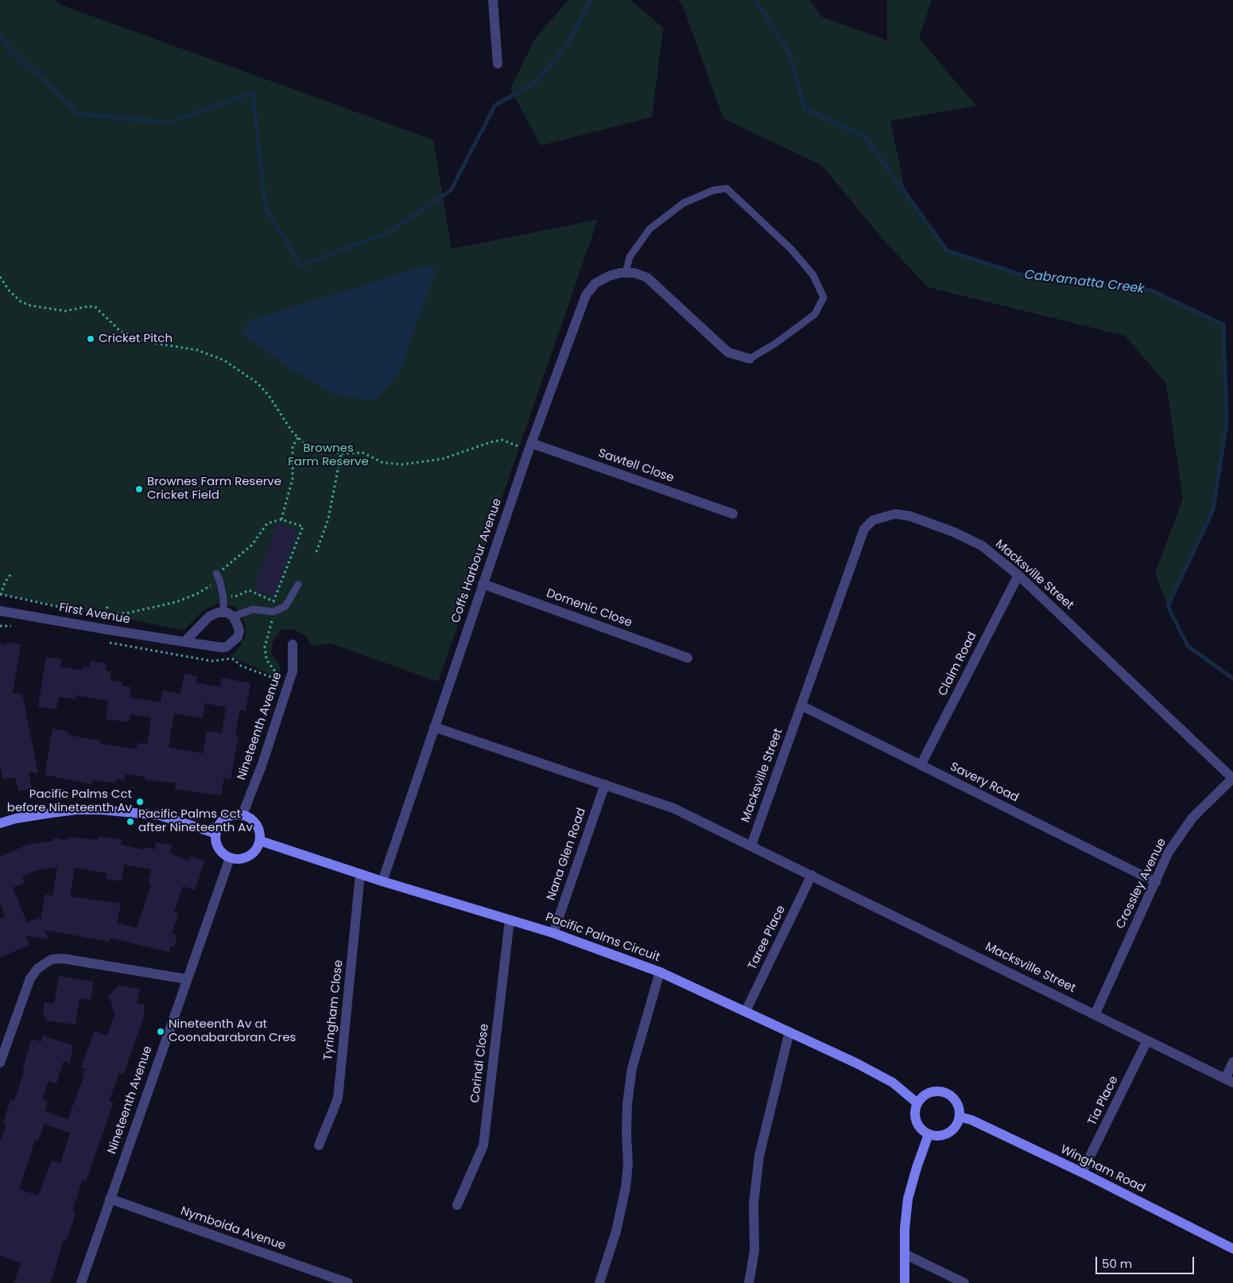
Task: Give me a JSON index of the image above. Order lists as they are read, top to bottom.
{
  "streets": {
    "street": [
      "Sawtell Close",
      "Coffs Harbour Avenue",
      "Macksville Street",
      "Domenic Close",
      "First Avenue",
      "Claim Road",
      "Nineteenth Avenue",
      "Savery Road",
      "Nana Glen Road",
      "Crossley Avenue",
      "Pacific Palms Circuit",
      "Taree Place",
      "Tyringham Close",
      "Corindi Close",
      "Tia Place",
      "Wingham Road",
      "Nymboida Avenue"
    ]
  },
  "crossings": [
    ["Sawtell Close", "Coffs Harbour Avenue"],
    ["Coffs Harbour Avenue", "Macksville Street"],
    ["Coffs Harbour Avenue", "Domenic Close"],
    ["Coffs Harbour Avenue", "Pacific Palms Circuit"],
    ["Macksville Street", "Claim Road"],
    ["Macksville Street", "Savery Road"],
    ["Macksville Street", "Nana Glen Road"],
    ["Macksville Street", "Crossley Avenue"],
    ["Macksville Street", "Taree Place"],
    ["Macksville Street", "Tia Place"],
    ["Claim Road", "Savery Road"],
    ["Nineteenth Avenue", "Pacific Palms Circuit"],
    ["Nineteenth Avenue", "Nymboida Avenue"],
    ["Savery Road", "Crossley Avenue"],
    ["Nana Glen Road", "Pacific Palms Circuit"],
    ["Pacific Palms Circuit", "Taree Place"],
    ["Pacific Palms Circuit", "Tyringham Close"],
    ["Pacific Palms Circuit", "Corindi Close"],
    ["Pacific Palms Circuit", "Wingham Road"],
    ["Tia Place", "Wingham Road"]
  ],
  "water": ["Cabramatta Creek"],
  "parks": ["Brownes Farm Reserve"],
  "places": [
    "Cricket Pitch",
    "Brownes Farm Reserve Cricket Field",
    "Pacific Palms Cct before Nineteenth Av",
    "Pacific Palms Cct after Nineteenth Av",
    "Nineteenth Av at Coonabarabran Cres"
  ],
  "scale_bar": "50 m"
}
